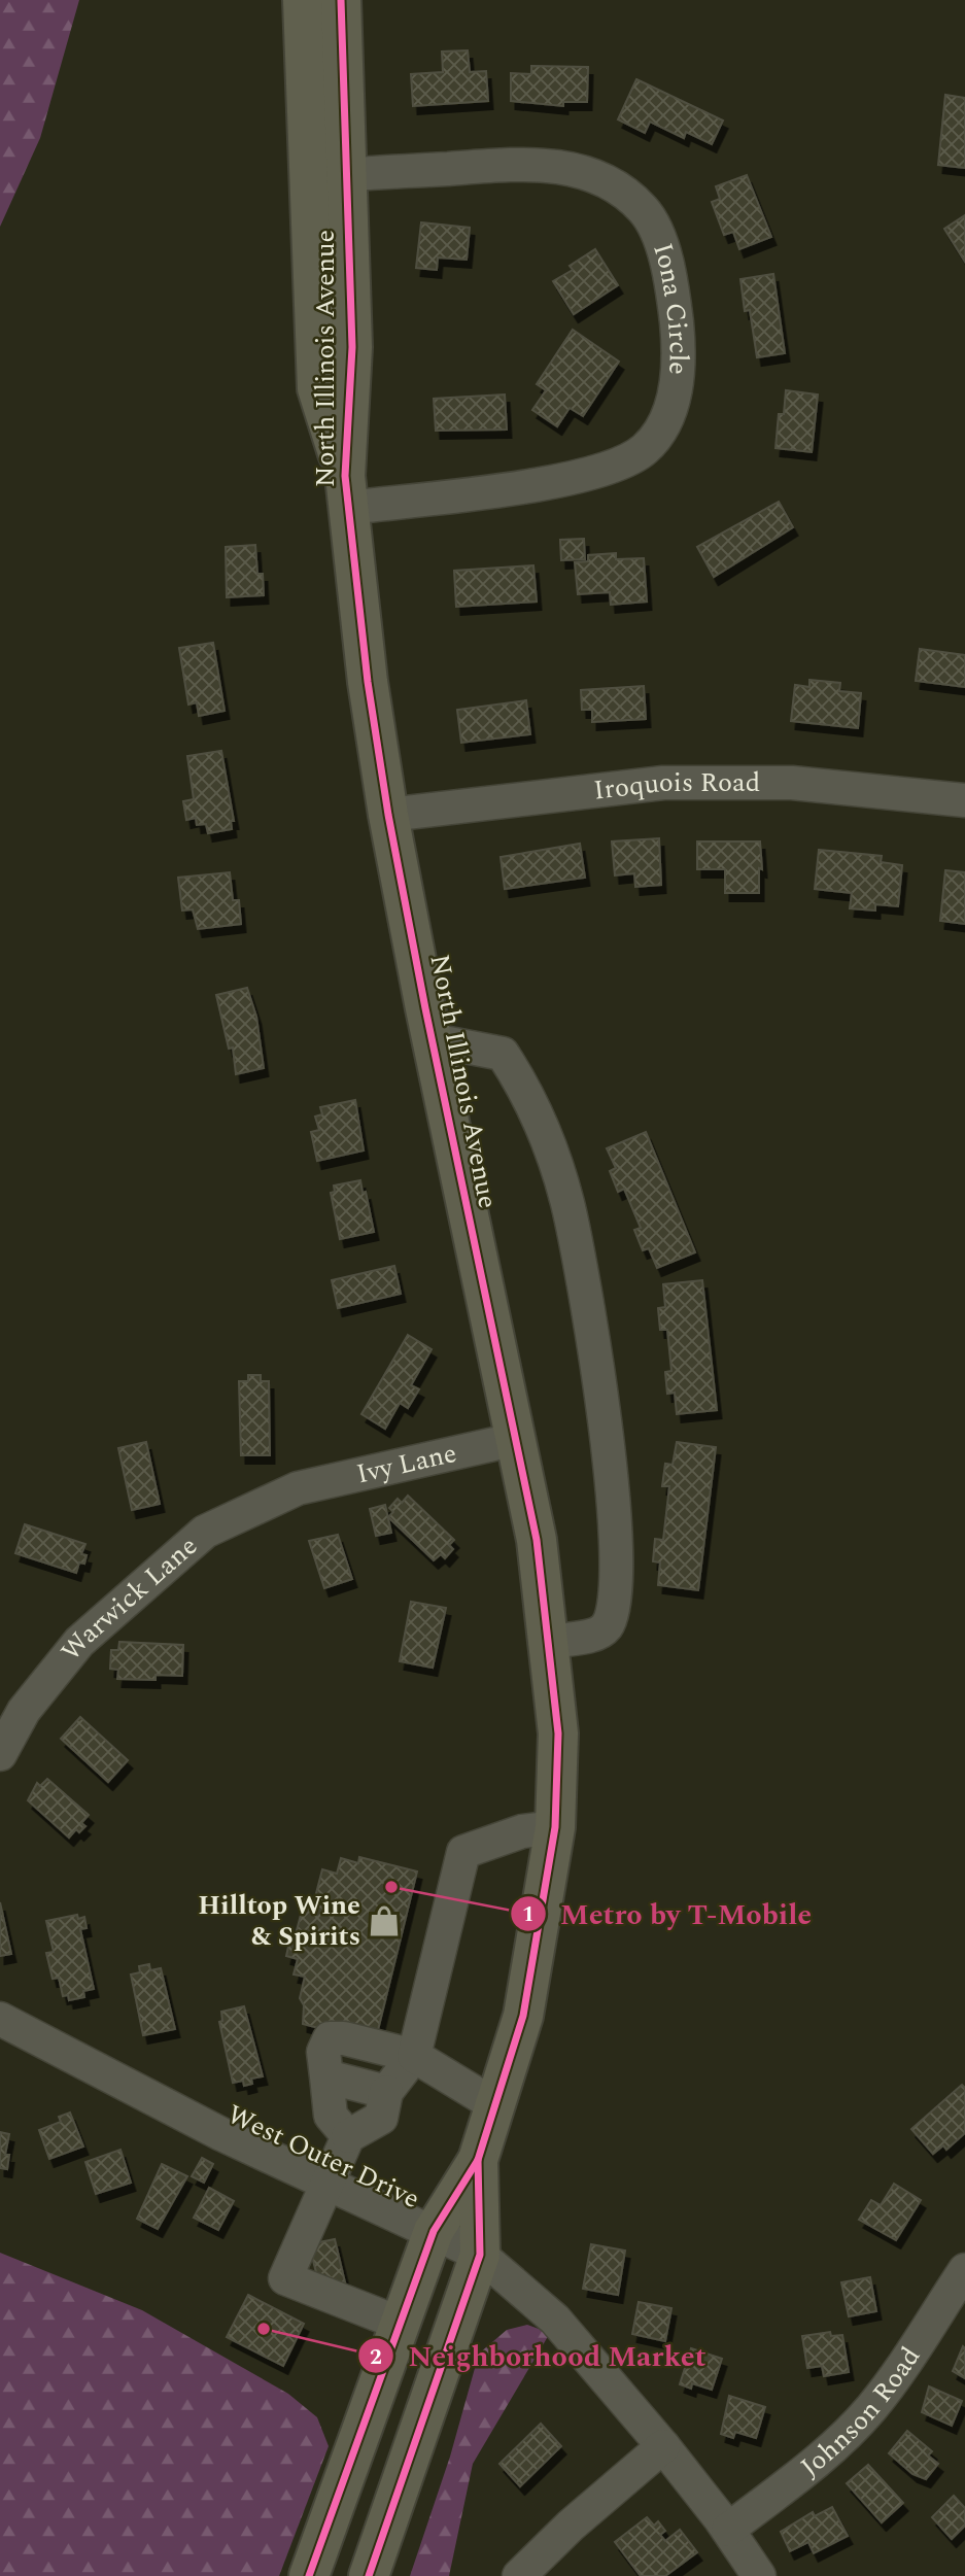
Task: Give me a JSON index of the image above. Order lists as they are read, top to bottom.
{
  "streets": {
    "highway": ["North Illinois Avenue"],
    "street": [
      "Iona Circle",
      "Iroquois Road",
      "Ivy Lane",
      "Warwick Lane",
      "West Outer Drive",
      "Johnson Road"
    ]
  },
  "crossings": [
    ["Iona Circle", "North Illinois Avenue"],
    ["North Illinois Avenue", "Iroquois Road"],
    ["North Illinois Avenue", "Ivy Lane"],
    ["Ivy Lane", "Warwick Lane"],
    ["West Outer Drive", "Johnson Road"]
  ],
  "places": {
    "other": ["Metro by T-Mobile", "Neighborhood Market"],
    "shop": ["Hilltop Wine & Spirits"]
  }
}
